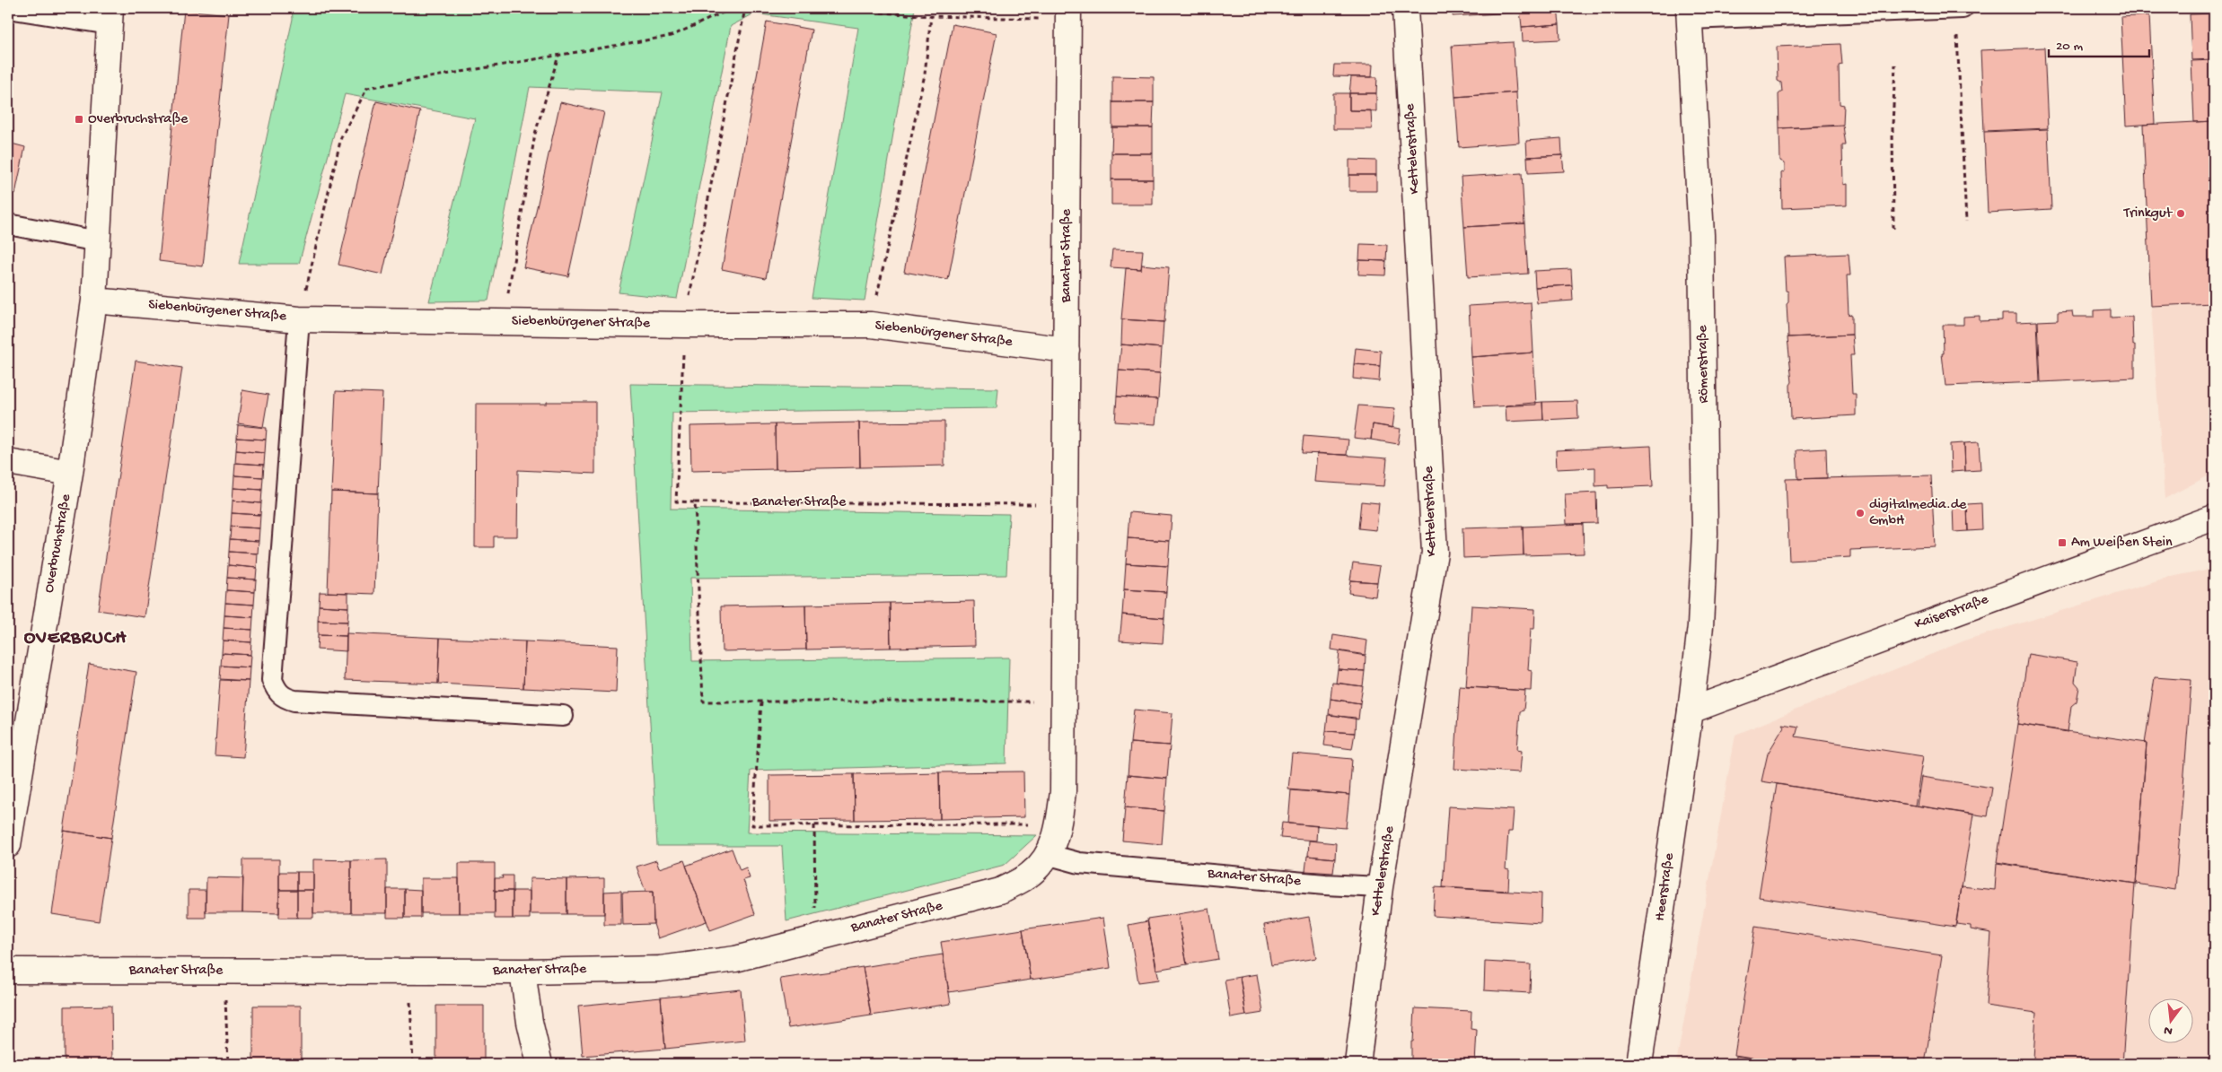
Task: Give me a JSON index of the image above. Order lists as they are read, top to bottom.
{
  "streets": {
    "street": [
      "Kettelerstraße",
      "Banater Straße",
      "Siebenbürgener Straße",
      "Römerstraße",
      "Overbruchstraße",
      "Kaiserstraße",
      "Heerstraße"
    ]
  },
  "crossings": [
    ["Kettelerstraße", "Banater Straße"],
    ["Banater Straße", "Siebenbürgener Straße"],
    ["Siebenbürgener Straße", "Overbruchstraße"],
    ["Römerstraße", "Kaiserstraße"],
    ["Römerstraße", "Heerstraße"],
    ["Kaiserstraße", "Heerstraße"]
  ],
  "districts": ["OVERBRUCH"],
  "places": {
    "transit": ["Overbruchstraße", "Am Weißen Stein"],
    "other": ["Trinkgut", "digitalmedia.de GmbH"]
  },
  "scale_bar": "20 m",
  "north": "bottom"
}
